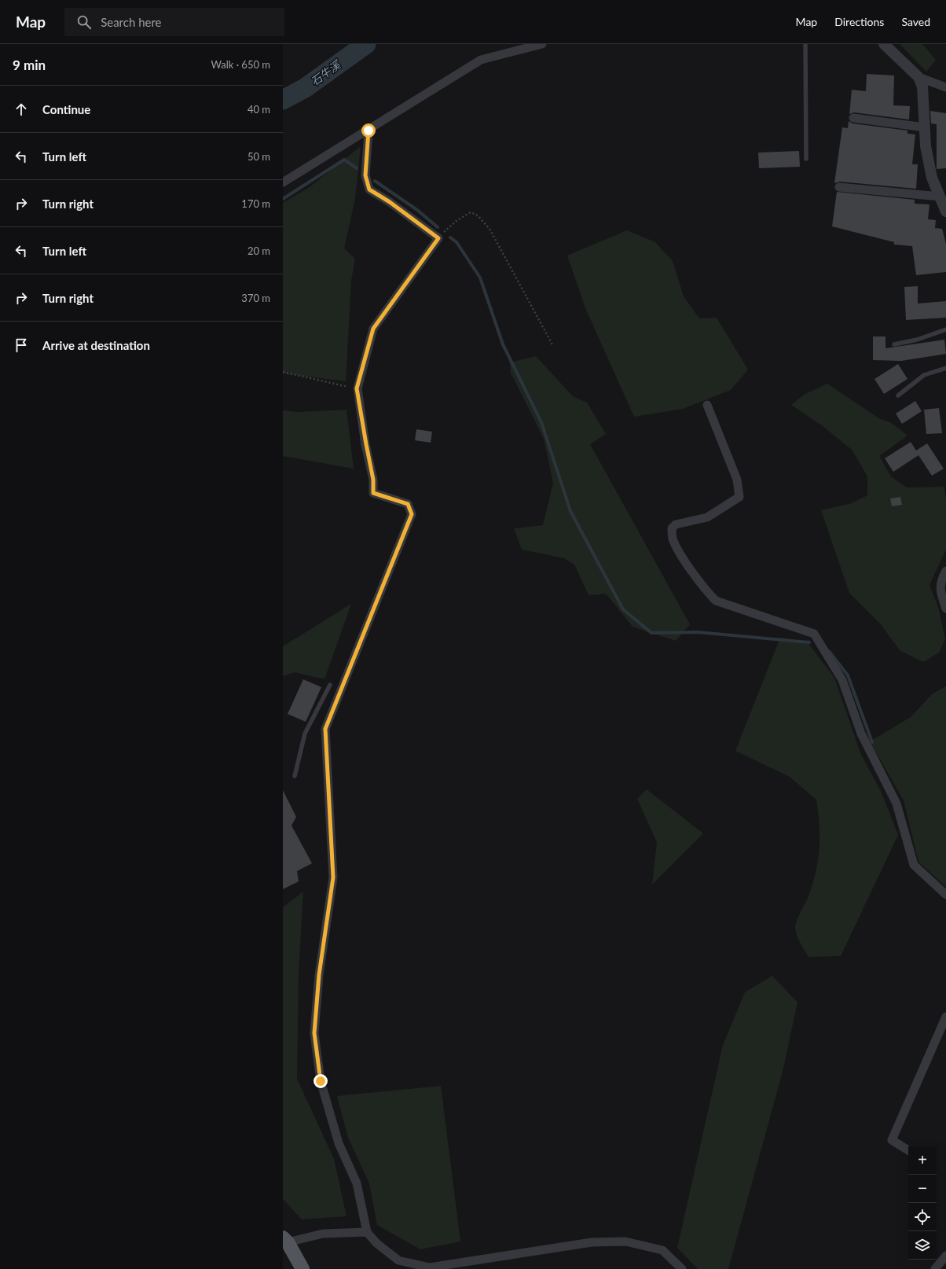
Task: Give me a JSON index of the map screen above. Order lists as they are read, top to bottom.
{
  "water": ["石牛溪"],
  "page": {
    "header": "Map",
    "search": "Search here",
    "nav": ["Map", "Directions", "Saved"],
    "heading": ["9 min", "Walk · 650 m"],
    "list": [
      ["Continue", "40 m"],
      ["Turn left", "50 m"],
      ["Turn right", "170 m"],
      ["Turn left", "20 m"],
      ["Turn right", "370 m"],
      "Arrive at destination"
    ],
    "map_buttons": ["+", "−"]
  }
}
